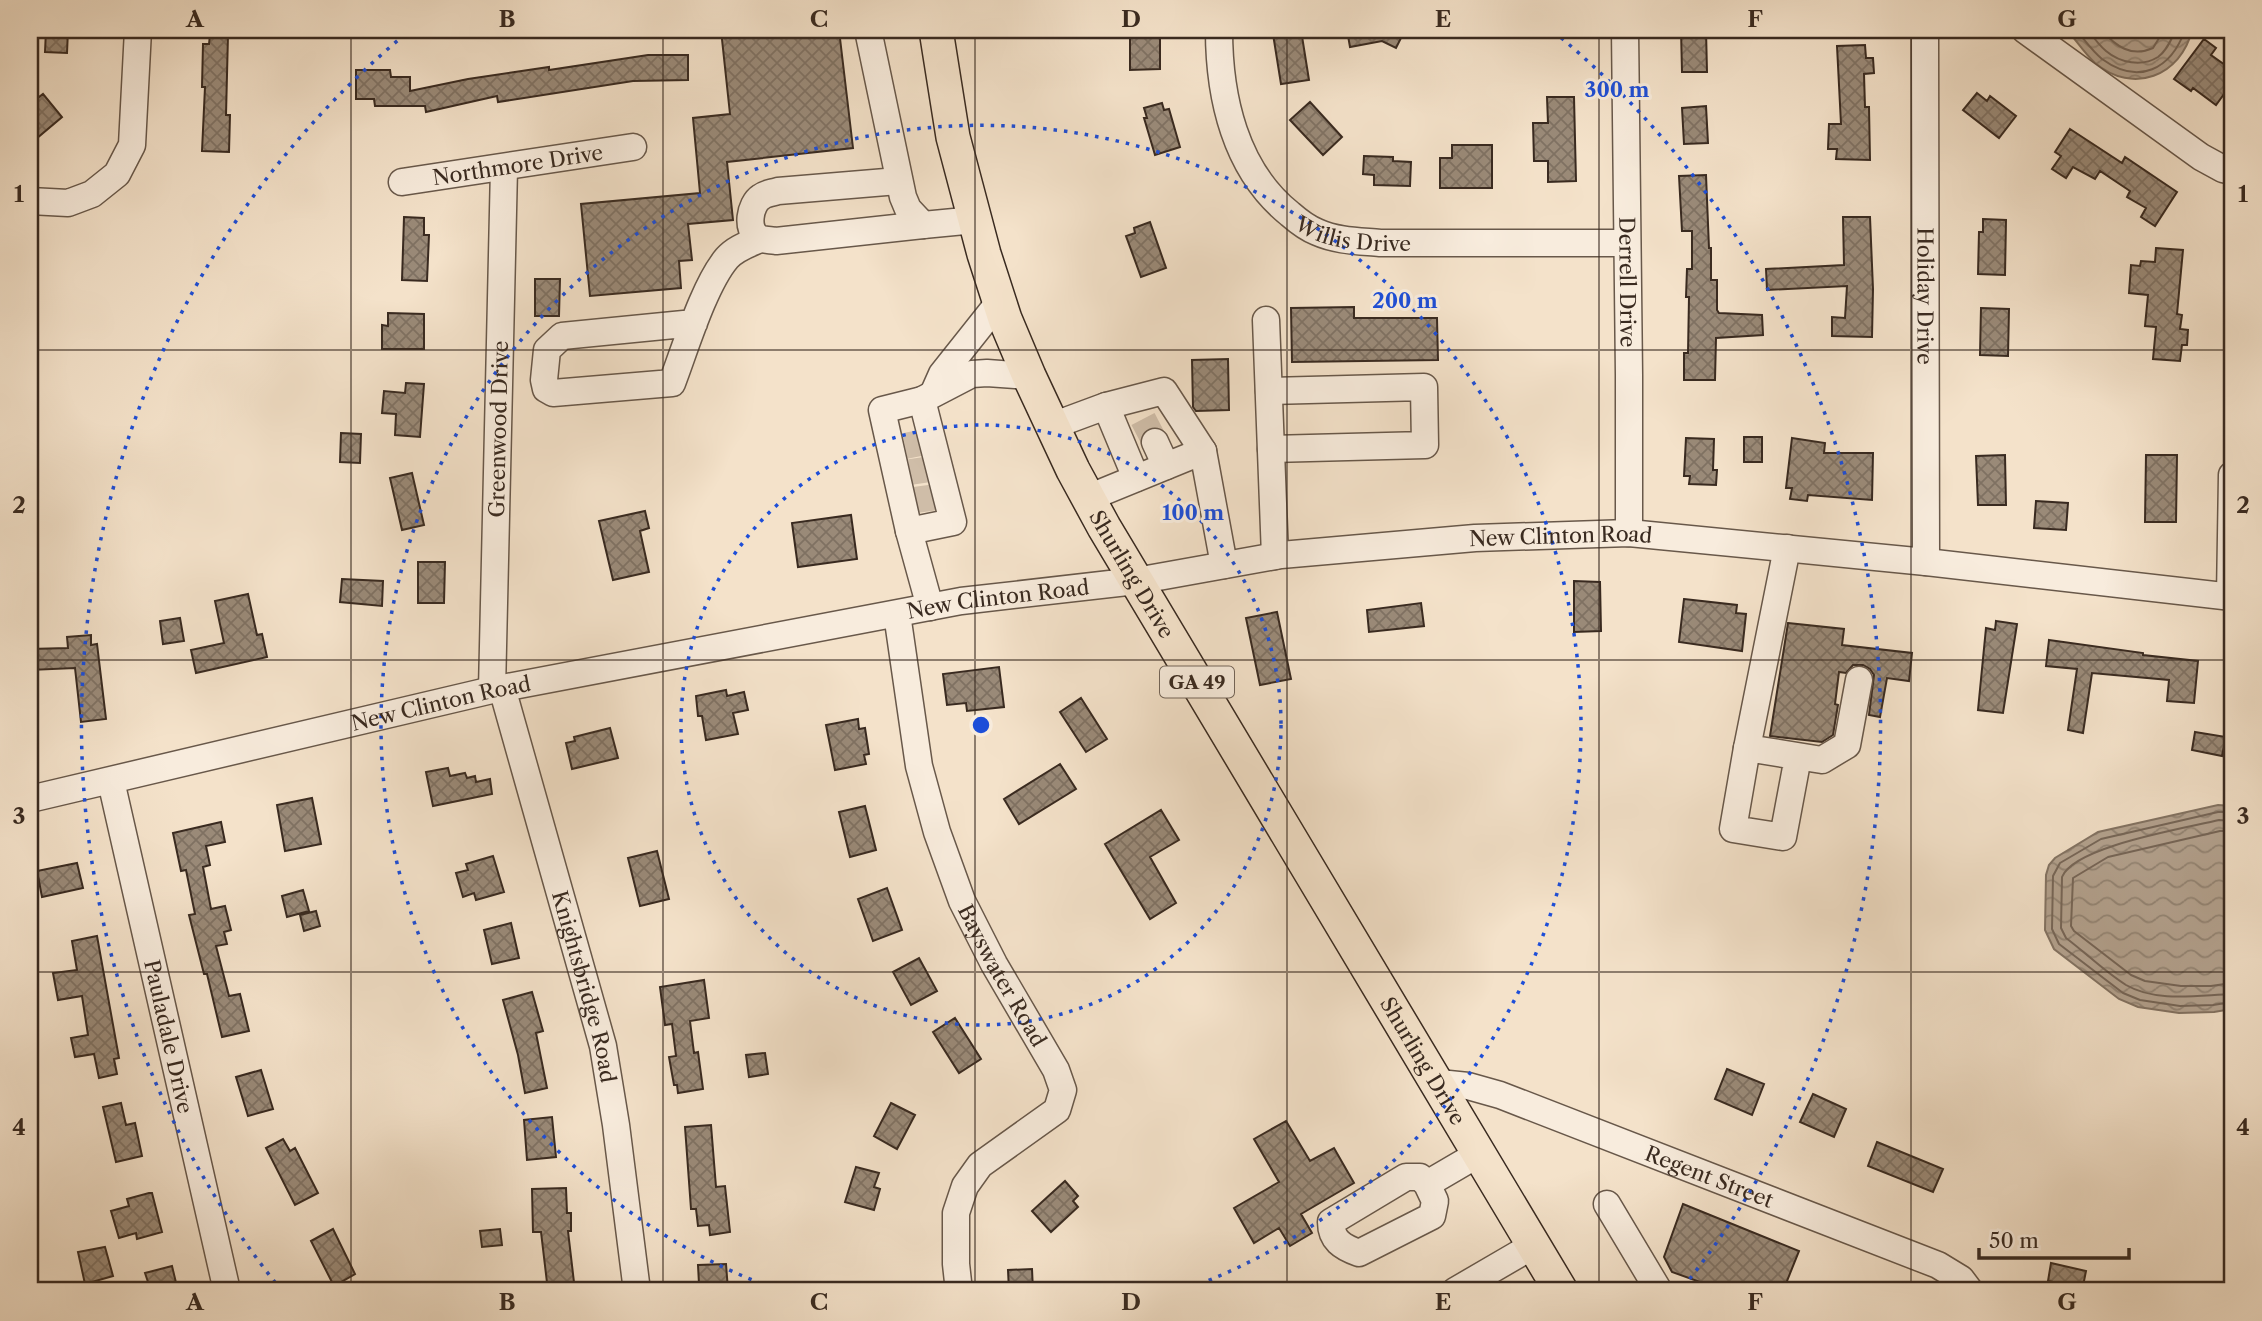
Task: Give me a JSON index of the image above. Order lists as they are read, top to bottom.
{
  "streets": {
    "main road": ["Shurling Drive", "GA 49"],
    "street": [
      "Northmore Drive",
      "Willis Drive",
      "Derrell Drive",
      "Holiday Drive",
      "Greenwood Drive",
      "New Clinton Road",
      "Bayswater Road",
      "Knightsbridge Road",
      "Pauladale Drive",
      "Regent Street"
    ]
  },
  "crossings": [
    ["Northmore Drive", "Greenwood Drive"],
    ["Willis Drive", "Derrell Drive"],
    ["Derrell Drive", "New Clinton Road"],
    ["Holiday Drive", "New Clinton Road"],
    ["Greenwood Drive", "New Clinton Road"],
    ["Greenwood Drive", "Knightsbridge Road"],
    ["New Clinton Road", "Shurling Drive"],
    ["New Clinton Road", "Bayswater Road"],
    ["New Clinton Road", "Knightsbridge Road"],
    ["New Clinton Road", "Pauladale Drive"],
    ["Shurling Drive", "Regent Street"]
  ],
  "scale_bar": "50 m",
  "grid": {
    "columns": [
      "A",
      "B",
      "C",
      "D",
      "E",
      "F",
      "G"
    ],
    "rows": [
      "1",
      "2",
      "3",
      "4"
    ]
  },
  "rings": ["300 m", "200 m", "100 m"]
}
